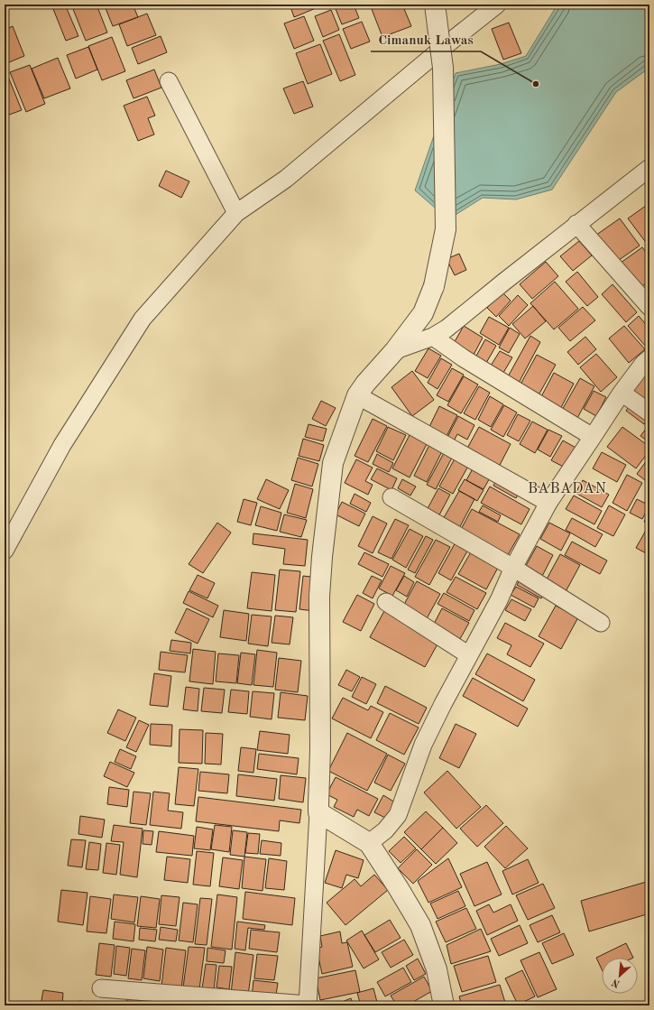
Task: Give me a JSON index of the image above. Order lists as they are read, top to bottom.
{
  "districts": ["BABADAN"],
  "places": ["Cimanuk Lawas"],
  "north": "bottom left"
}
